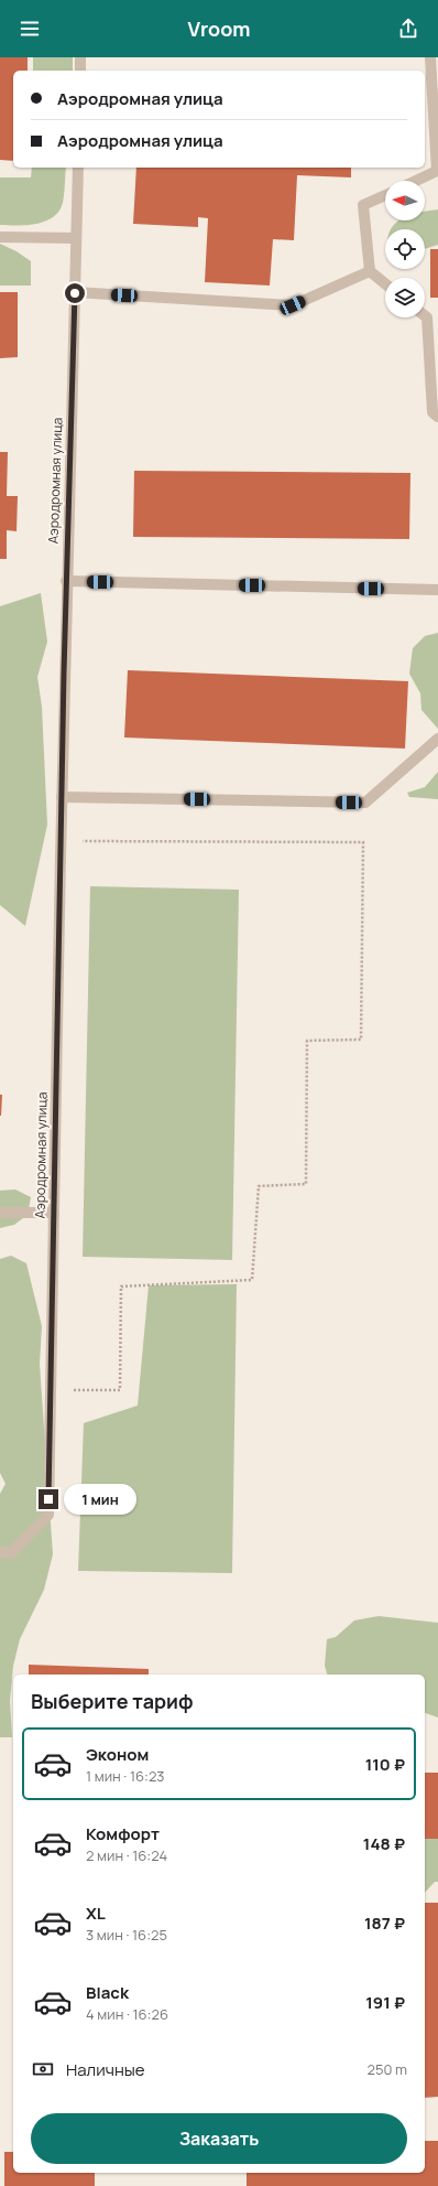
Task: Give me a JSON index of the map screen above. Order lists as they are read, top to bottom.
{
  "streets": {
    "street": ["Аэродромная улица"]
  },
  "north": "left",
  "page": {
    "header": "Vroom",
    "banner": ["Аэродромная улица", "Аэродромная улица"],
    "bubble": "1 мин",
    "heading": "Выберите тариф",
    "list": [
      {
        "name": "Эконом",
        "note": "1 мин · 16:23",
        "value": "110 ₽"
      },
      {
        "name": "Комфорт",
        "note": "2 мин · 16:24",
        "value": "148 ₽"
      },
      {
        "name": "XL",
        "note": "3 мин · 16:25",
        "value": "187 ₽"
      },
      {
        "name": "Black",
        "note": "4 мин · 16:26",
        "value": "191 ₽"
      }
    ],
    "pay": ["Наличные", "250 m"],
    "buttons": "Заказать"
  }
}
